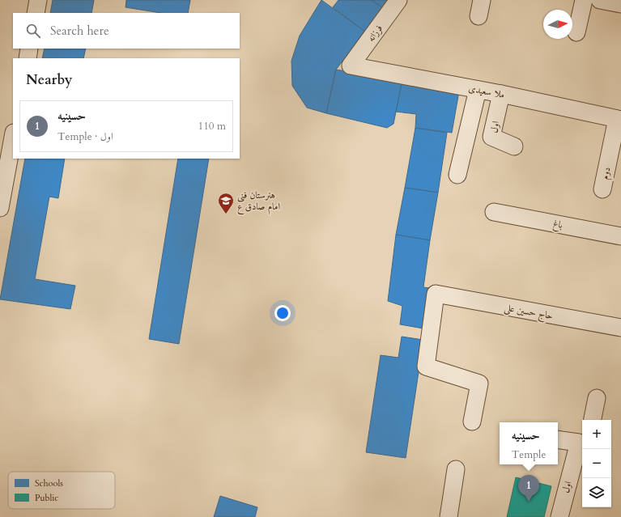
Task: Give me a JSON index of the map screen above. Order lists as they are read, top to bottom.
{
  "streets": {
    "street": [
      "فرزانه",
      "ملا سعیدی",
      "اول",
      "دوم",
      "باغ",
      "حاج حسین علی"
    ]
  },
  "crossings": [
    ["فرزانه", "ملا سعیدی"],
    ["ملا سعیدی", "اول"],
    ["ملا سعیدی", "دوم"]
  ],
  "places": {
    "school or university": ["هنرستان فنی امام صادق ع"]
  },
  "legend": ["Schools", "Public"],
  "north": "right",
  "page": {
    "search": "Search here",
    "heading": "Nearby",
    "list": [
      {
        "mark": "1",
        "name": "حسینیه",
        "note": "Temple · اول",
        "value": "110 m"
      }
    ],
    "map_buttons": ["+", "−"],
    "popup": ["حسینیه", "Temple"],
    "pins": "1"
  }
}
